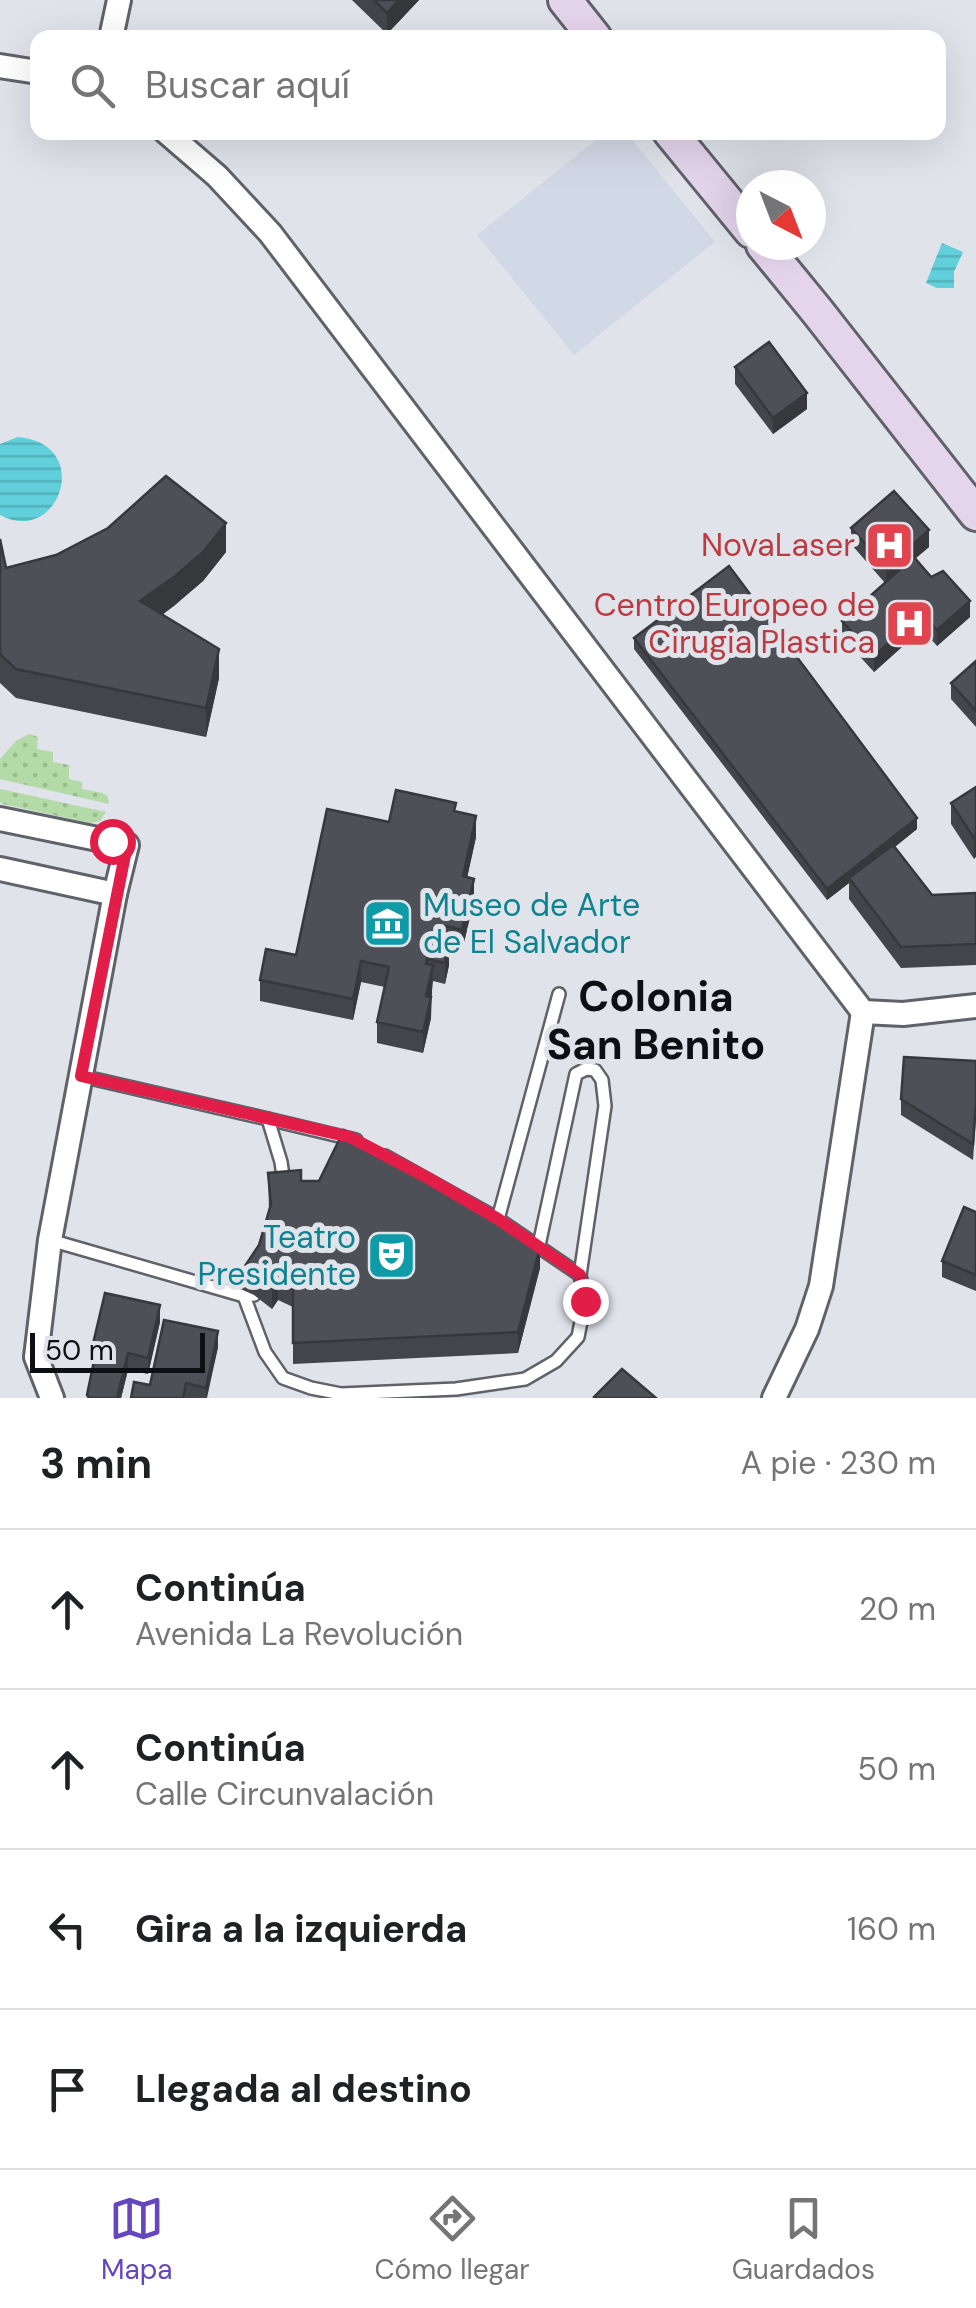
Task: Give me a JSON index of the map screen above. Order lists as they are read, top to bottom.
{
  "districts": ["Colonia San Benito"],
  "places": {
    "hospital": ["NovaLaser", "Centro Europeo de Cirugia Plastica"],
    "museum": ["Museo de Arte de El Salvador"],
    "theatre": ["Teatro Presidente"]
  },
  "scale_bar": "50 m",
  "north": "bottom right",
  "page": {
    "search": "Buscar aquí",
    "scale": "50 m",
    "heading": ["3 min", "A pie · 230 m"],
    "list": [
      ["Continúa", "Avenida La Revolución", "20 m"],
      ["Continúa", "Calle Circunvalación", "50 m"],
      ["Gira a la izquierda", "160 m"],
      "Llegada al destino"
    ],
    "nav": ["Mapa", "Cómo llegar", "Guardados"]
  }
}
